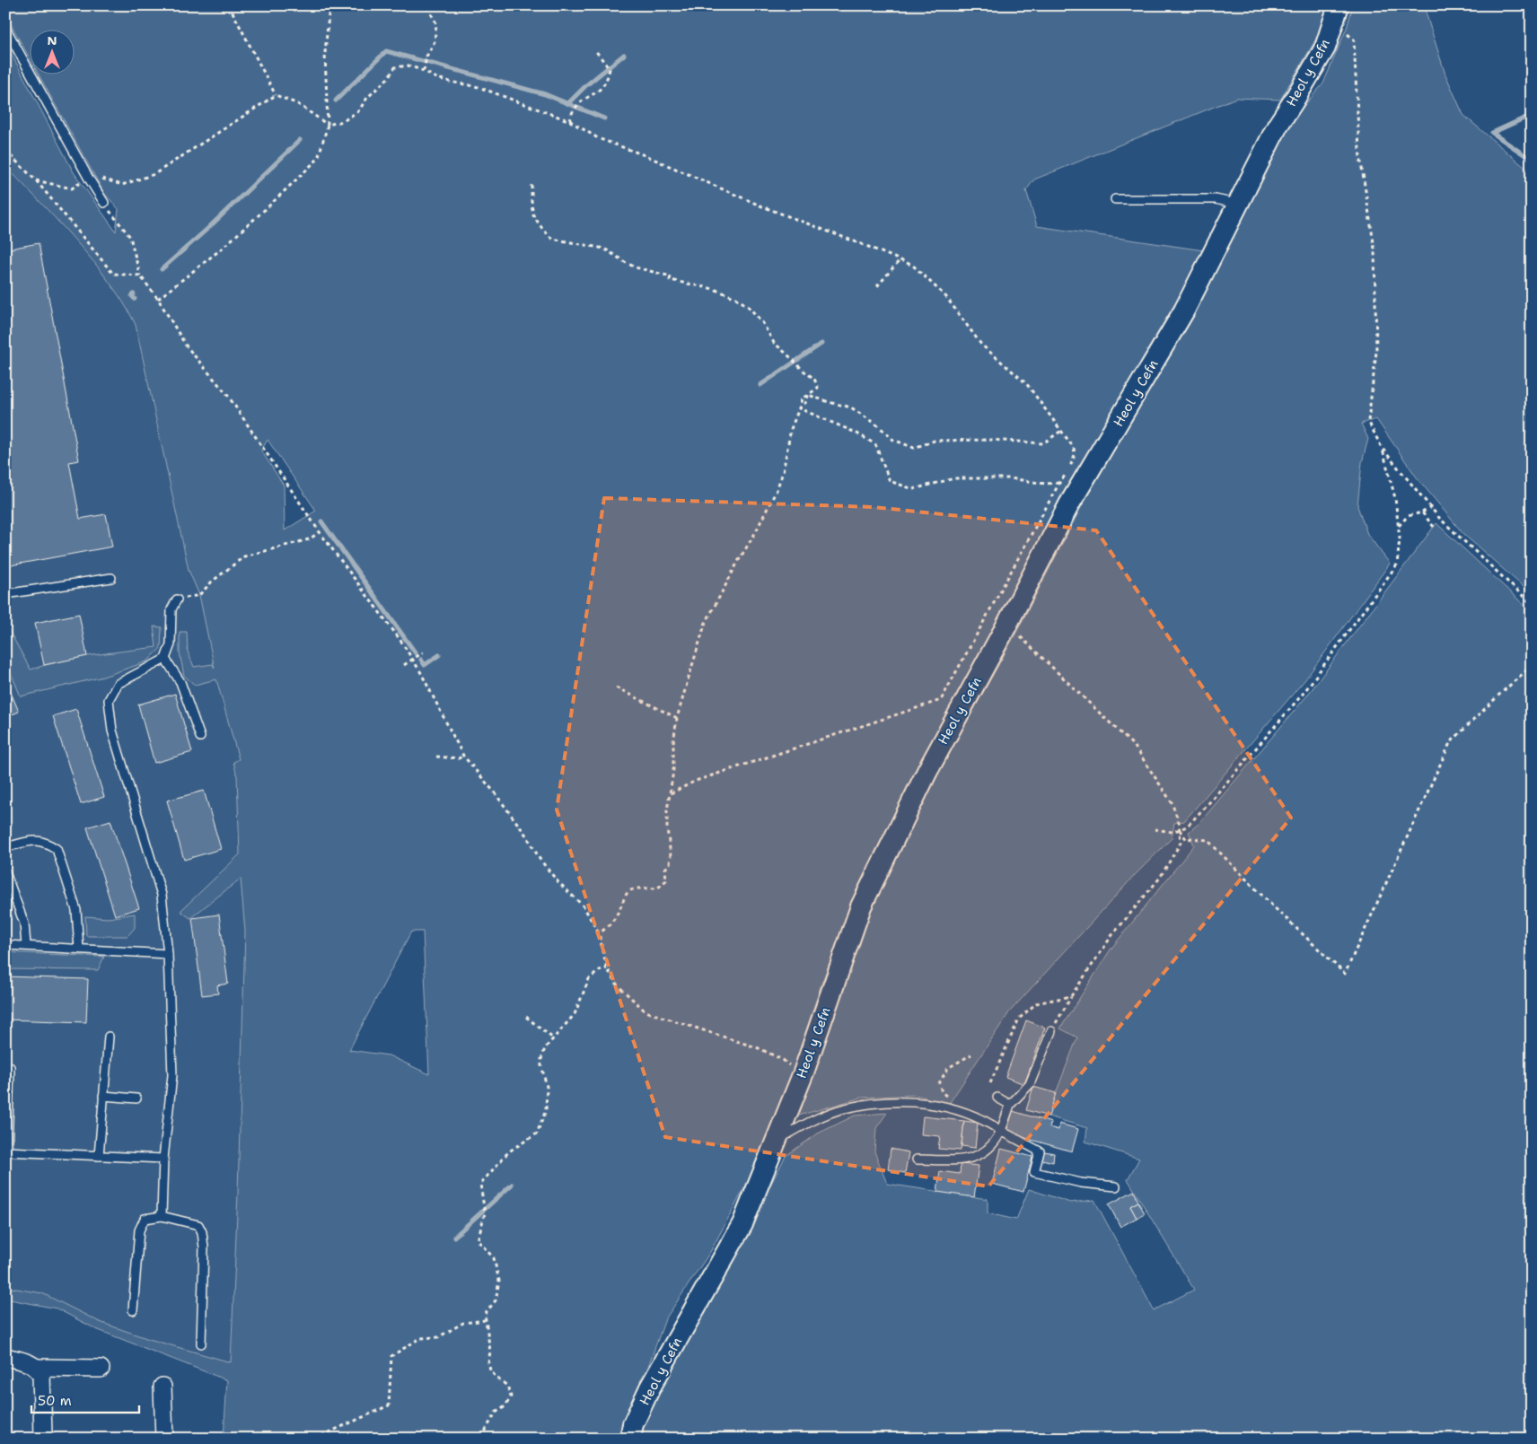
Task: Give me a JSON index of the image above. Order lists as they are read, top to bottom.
{
  "streets": {
    "street": ["Heol y Cefn"]
  },
  "scale_bar": "50 m",
  "north": "top"
}
